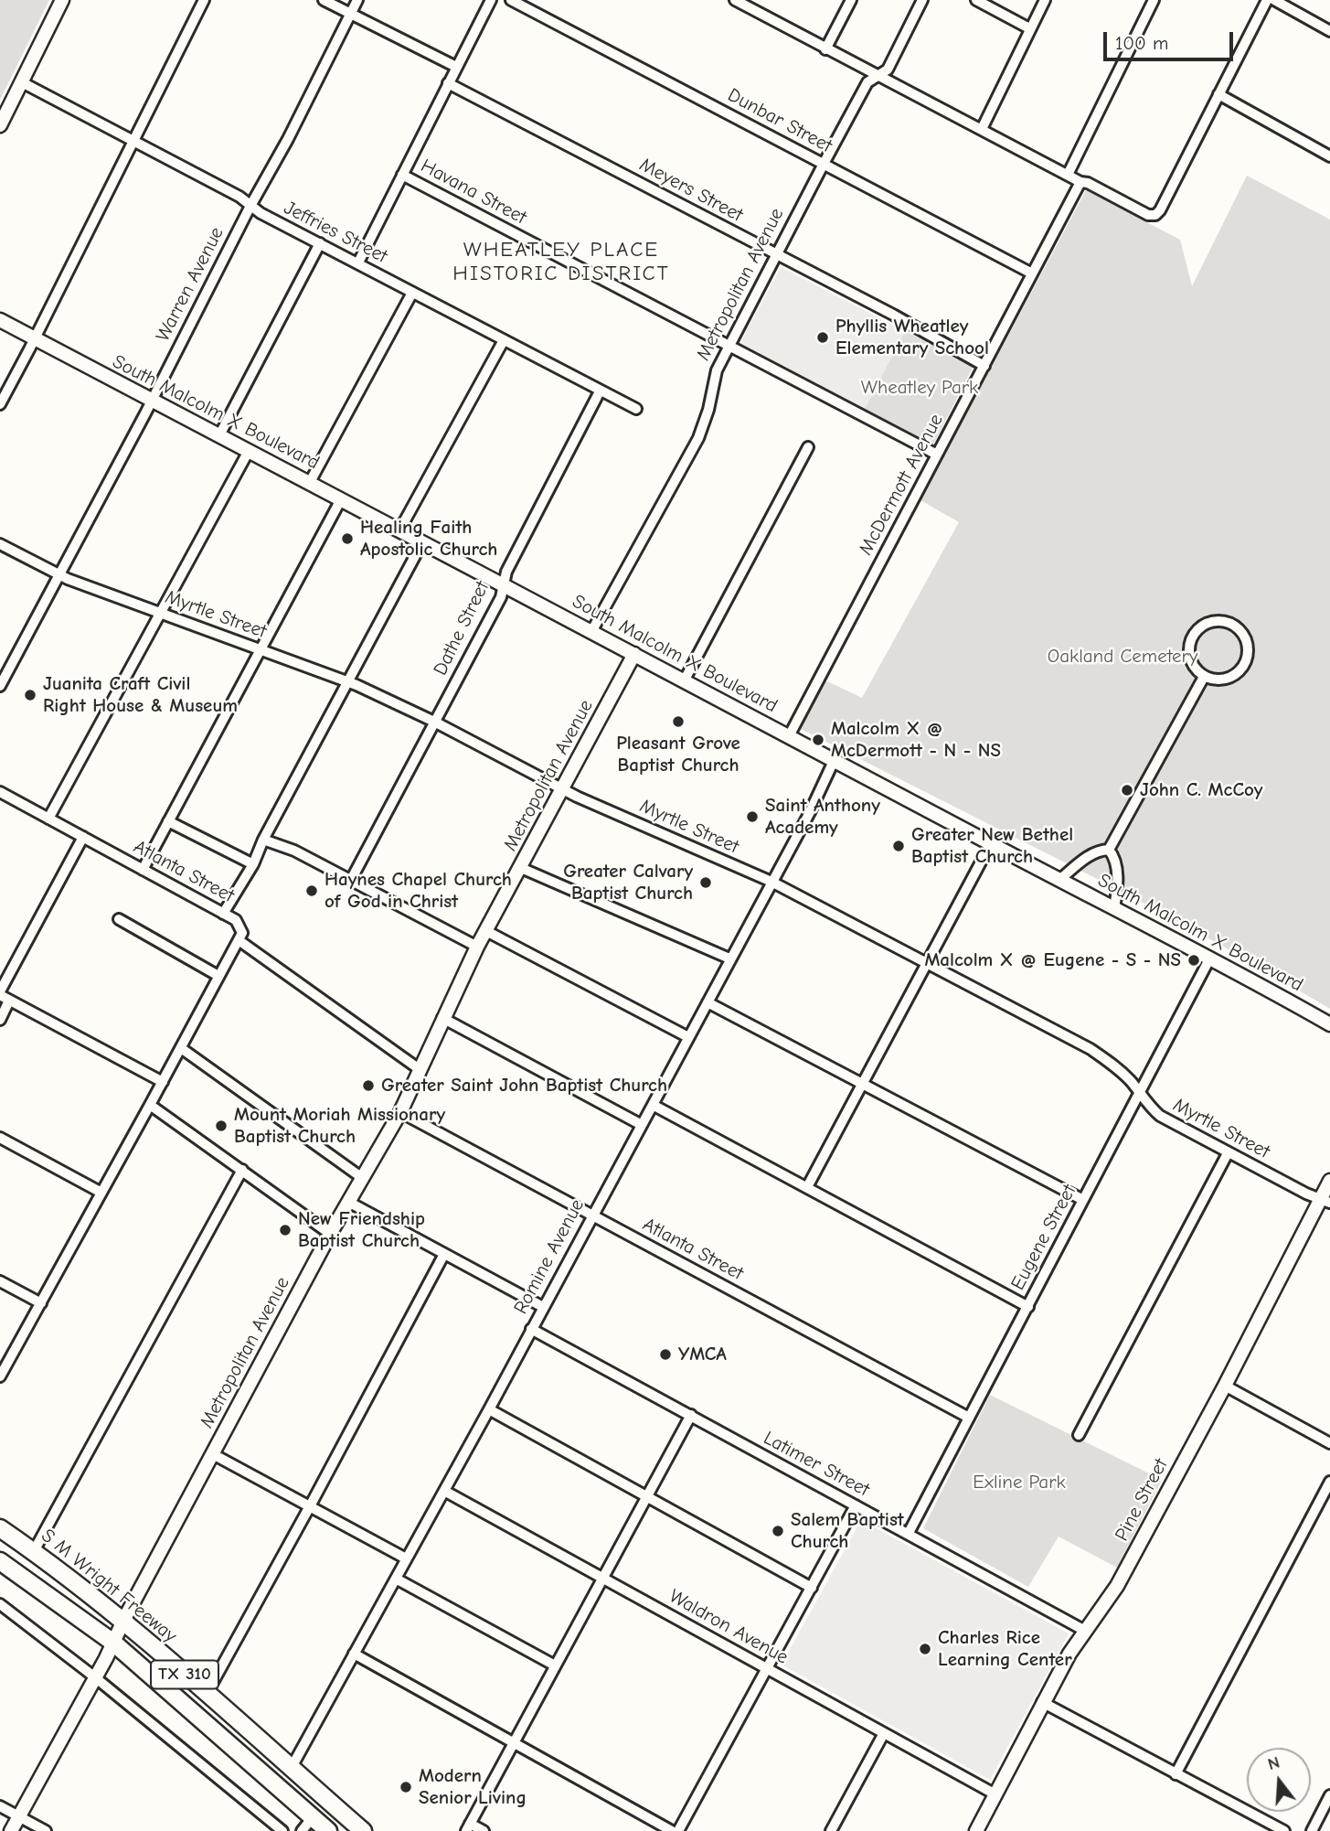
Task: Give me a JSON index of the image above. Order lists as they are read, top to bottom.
{
  "streets": {
    "main road": ["S M Wright Freeway", "TX 310"],
    "street": [
      "Dunbar Street",
      "Meyers Street",
      "Havana Street",
      "Jeffries Street",
      "Warren Avenue",
      "Metropolitan Avenue",
      "South Malcolm X Boulevard",
      "McDermott Avenue",
      "Myrtle Street",
      "Dathe Street",
      "Atlanta Street",
      "Eugene Street",
      "Romine Avenue",
      "Latimer Street",
      "Pine Street",
      "Waldron Avenue"
    ]
  },
  "crossings": [
    ["Dunbar Street", "Metropolitan Avenue"],
    ["Dunbar Street", "McDermott Avenue"],
    ["Meyers Street", "Metropolitan Avenue"],
    ["Meyers Street", "McDermott Avenue"],
    ["Havana Street", "Metropolitan Avenue"],
    ["Havana Street", "McDermott Avenue"],
    ["Jeffries Street", "Warren Avenue"],
    ["Jeffries Street", "Dathe Street"],
    ["Warren Avenue", "South Malcolm X Boulevard"],
    ["Warren Avenue", "Myrtle Street"],
    ["Metropolitan Avenue", "South Malcolm X Boulevard"],
    ["Metropolitan Avenue", "Myrtle Street"],
    ["Metropolitan Avenue", "Atlanta Street"],
    ["Metropolitan Avenue", "S M Wright Freeway"],
    ["Metropolitan Avenue", "TX 310"],
    ["South Malcolm X Boulevard", "McDermott Avenue"],
    ["South Malcolm X Boulevard", "Dathe Street"],
    ["South Malcolm X Boulevard", "Eugene Street"],
    ["South Malcolm X Boulevard", "Romine Avenue"],
    ["Myrtle Street", "Dathe Street"],
    ["Myrtle Street", "Eugene Street"],
    ["Myrtle Street", "Romine Avenue"],
    ["Myrtle Street", "Pine Street"],
    ["Atlanta Street", "Eugene Street"],
    ["Atlanta Street", "Romine Avenue"],
    ["Eugene Street", "Latimer Street"],
    ["Romine Avenue", "Latimer Street"],
    ["Romine Avenue", "S M Wright Freeway"],
    ["Romine Avenue", "Waldron Avenue"],
    ["Latimer Street", "Pine Street"],
    ["Pine Street", "Waldron Avenue"]
  ],
  "districts": ["WHEATLEY PLACE HISTORIC DISTRICT"],
  "parks": ["Wheatley Park", "Oakland Cemetery", "Exline Park"],
  "places": [
    "Phyllis Wheatley Elementary School",
    "Healing Faith Apostolic Church",
    "Juanita Craft Civil Right House & Museum",
    "Pleasant Grove Baptist Church",
    "Malcolm X @ McDermott - N - NS",
    "John C. McCoy",
    "Saint Anthony Academy",
    "Greater New Bethel Baptist Church",
    "Greater Calvary Baptist Church",
    "Haynes Chapel Church of God in Christ",
    "Malcolm X @ Eugene - S - NS",
    "Greater Saint John Baptist Church",
    "Mount Moriah Missionary Baptist Church",
    "New Friendship Baptist Church",
    "YMCA",
    "Salem Baptist Church",
    "Charles Rice Learning Center",
    "Modern Senior Living"
  ],
  "scale_bar": "100 m",
  "north": "top"
}
